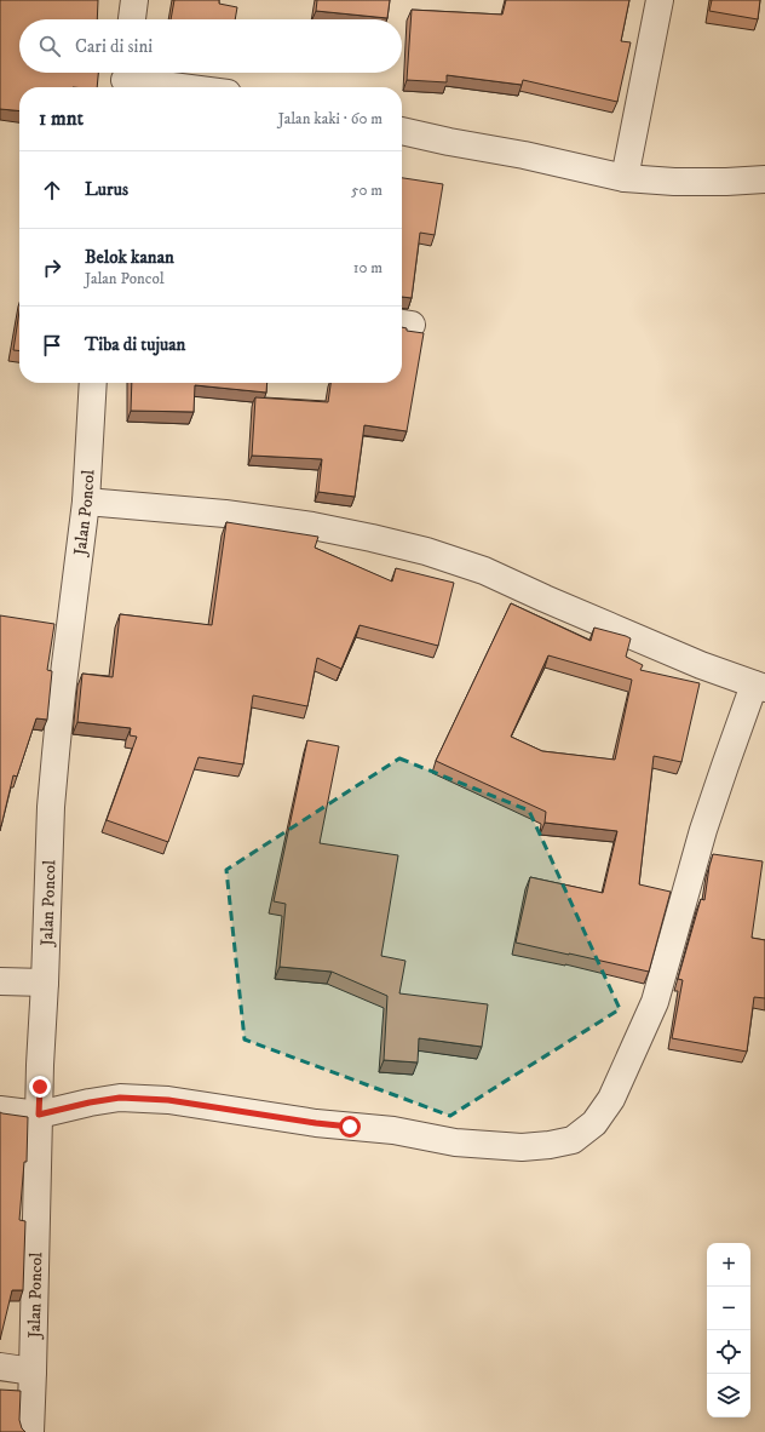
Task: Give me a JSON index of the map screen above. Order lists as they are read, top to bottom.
{
  "streets": {
    "street": ["Jalan Poncol"]
  },
  "page": {
    "search": "Cari di sini",
    "heading": ["1 mnt", "Jalan kaki · 60 m"],
    "list": [
      ["Lurus", "50 m"],
      ["Belok kanan", "Jalan Poncol", "10 m"],
      "Tiba di tujuan"
    ],
    "map_buttons": ["+", "−"]
  }
}
